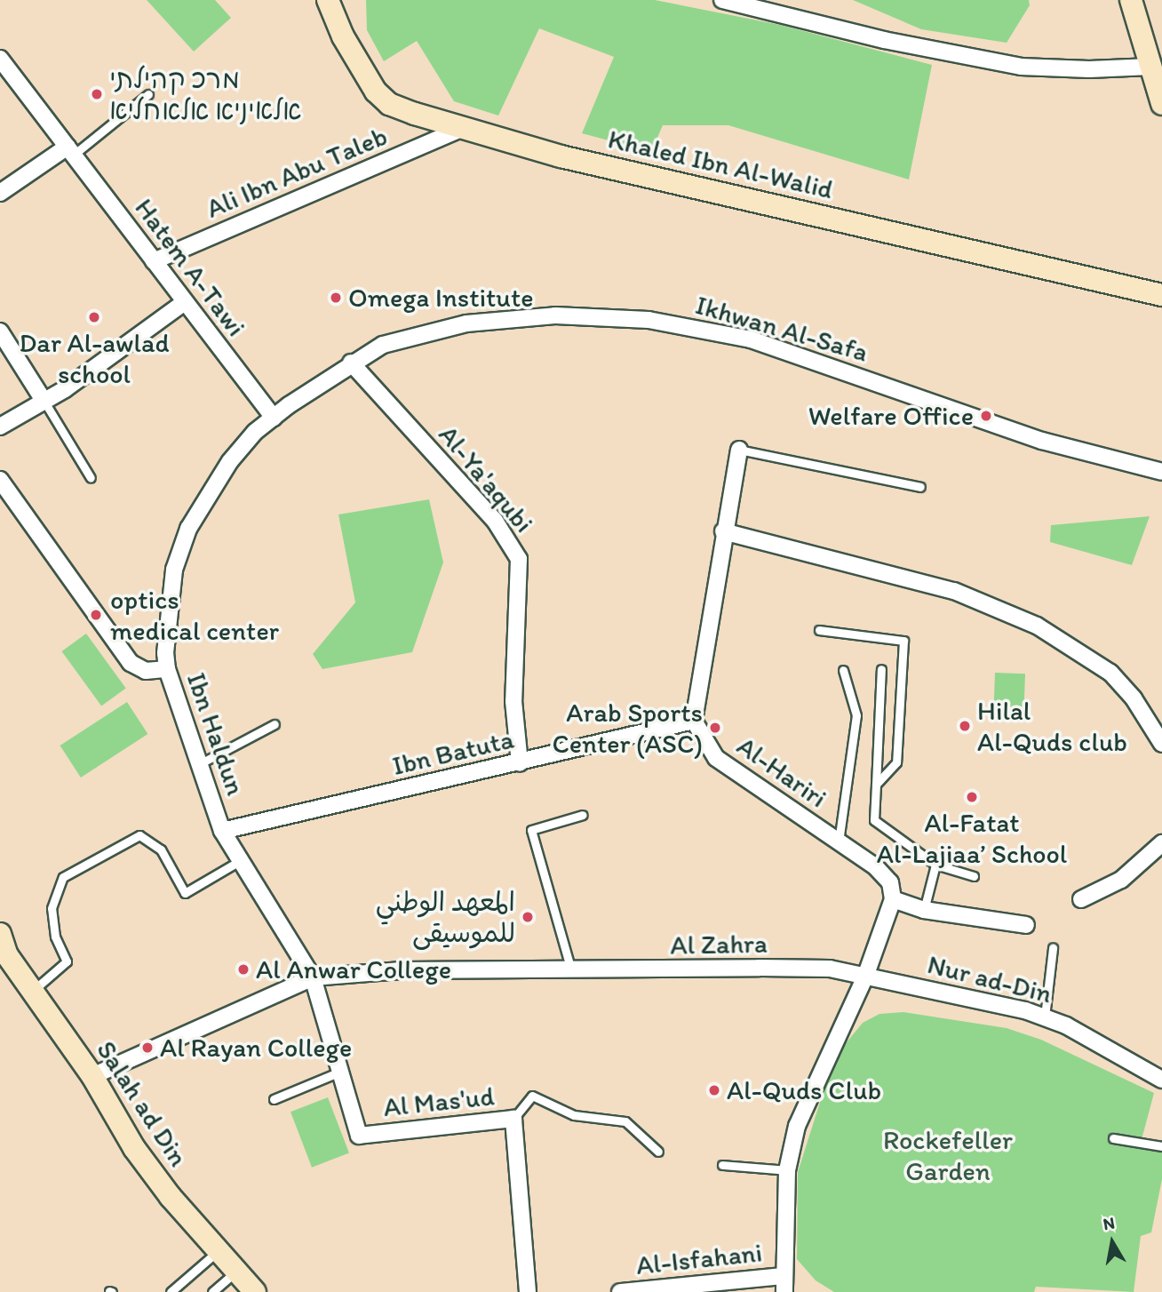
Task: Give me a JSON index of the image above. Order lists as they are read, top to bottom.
{
  "streets": {
    "street": [
      "Khaled Ibn Al-Walid",
      "Ali Ibn Abu Taleb",
      "Hatem A-Tawi",
      "Ikhwan Al-Safa",
      "Al-Ya'aqubi",
      "Ibn Haldun",
      "Ibn Batuta",
      "Al-Hariri",
      "Al Zahra",
      "Nur ad-Din",
      "Al Mas'ud",
      "Salah ad Din",
      "Al-Isfahani"
    ]
  },
  "crossings": [
    ["Khaled Ibn Al-Walid", "Ali Ibn Abu Taleb"],
    ["Ali Ibn Abu Taleb", "Hatem A-Tawi"],
    ["Hatem A-Tawi", "Ikhwan Al-Safa"],
    ["Ikhwan Al-Safa", "Al-Ya'aqubi"],
    ["Ikhwan Al-Safa", "Ibn Haldun"],
    ["Al-Ya'aqubi", "Ibn Batuta"],
    ["Ibn Haldun", "Ibn Batuta"],
    ["Ibn Haldun", "Al Zahra"],
    ["Ibn Haldun", "Al Mas'ud"],
    ["Ibn Batuta", "Al-Hariri"],
    ["Al Zahra", "Nur ad-Din"],
    ["Al Zahra", "Al Mas'ud"],
    ["Al Zahra", "Salah ad Din"]
  ],
  "parks": ["Rockefeller Garden"],
  "places": [
    "מרכ קהילתי אלאיניא אלאחליא",
    "Omega Institute",
    "Dar Al-awlad school",
    "Welfare Office",
    "optics medical center",
    "Hilal Al-Quds club",
    "Arab Sports Center (ASC)",
    "Al-Fatat Al-Lajiaa’ School",
    "المعهد الوطني للموسيقى",
    "Al Anwar College",
    "Al Rayan College",
    "Al-Quds Club"
  ],
  "north": "top"
}
